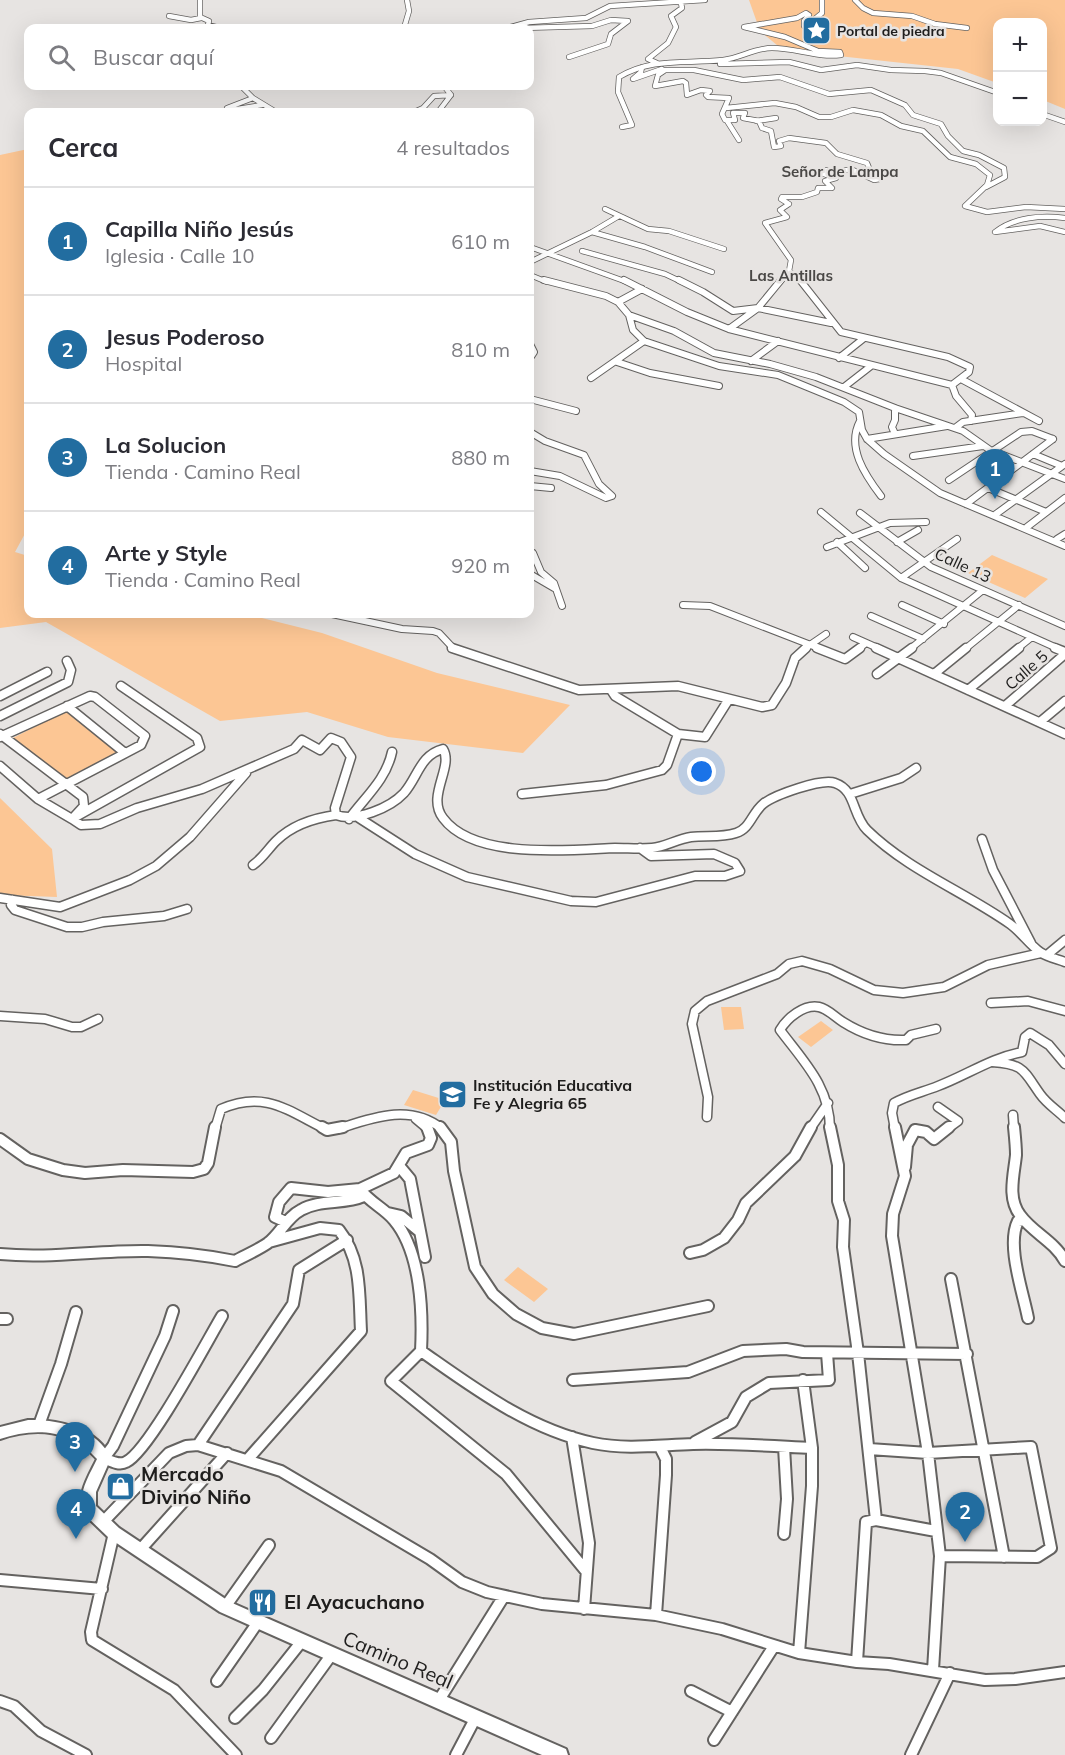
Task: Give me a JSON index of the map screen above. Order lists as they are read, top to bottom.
{
  "streets": {
    "street": ["Calle 13", "Calle 5", "Camino Real"]
  },
  "districts": ["Señor de Lampa", "Las Antillas"],
  "places": {
    "place": ["Portal de piedra"],
    "school or university": ["Institución Educativa Fe y Alegria 65"],
    "shop": ["Mercado Divino Niño"],
    "restaurant": ["El Ayacuchano"]
  },
  "page": {
    "map_buttons": ["+", "−"],
    "search": "Buscar aquí",
    "heading": ["Cerca", "4 resultados"],
    "list": [
      {
        "mark": "1",
        "name": "Capilla Niño Jesús",
        "note": "Iglesia · Calle 10",
        "value": "610 m"
      },
      {
        "mark": "2",
        "name": "Jesus Poderoso",
        "note": "Hospital",
        "value": "810 m"
      },
      {
        "mark": "3",
        "name": "La Solucion",
        "note": "Tienda · Camino Real",
        "value": "880 m"
      },
      {
        "mark": "4",
        "name": "Arte y Style",
        "note": "Tienda · Camino Real",
        "value": "920 m"
      }
    ],
    "pins": [
      "1",
      "3",
      "4",
      "2"
    ]
  }
}
